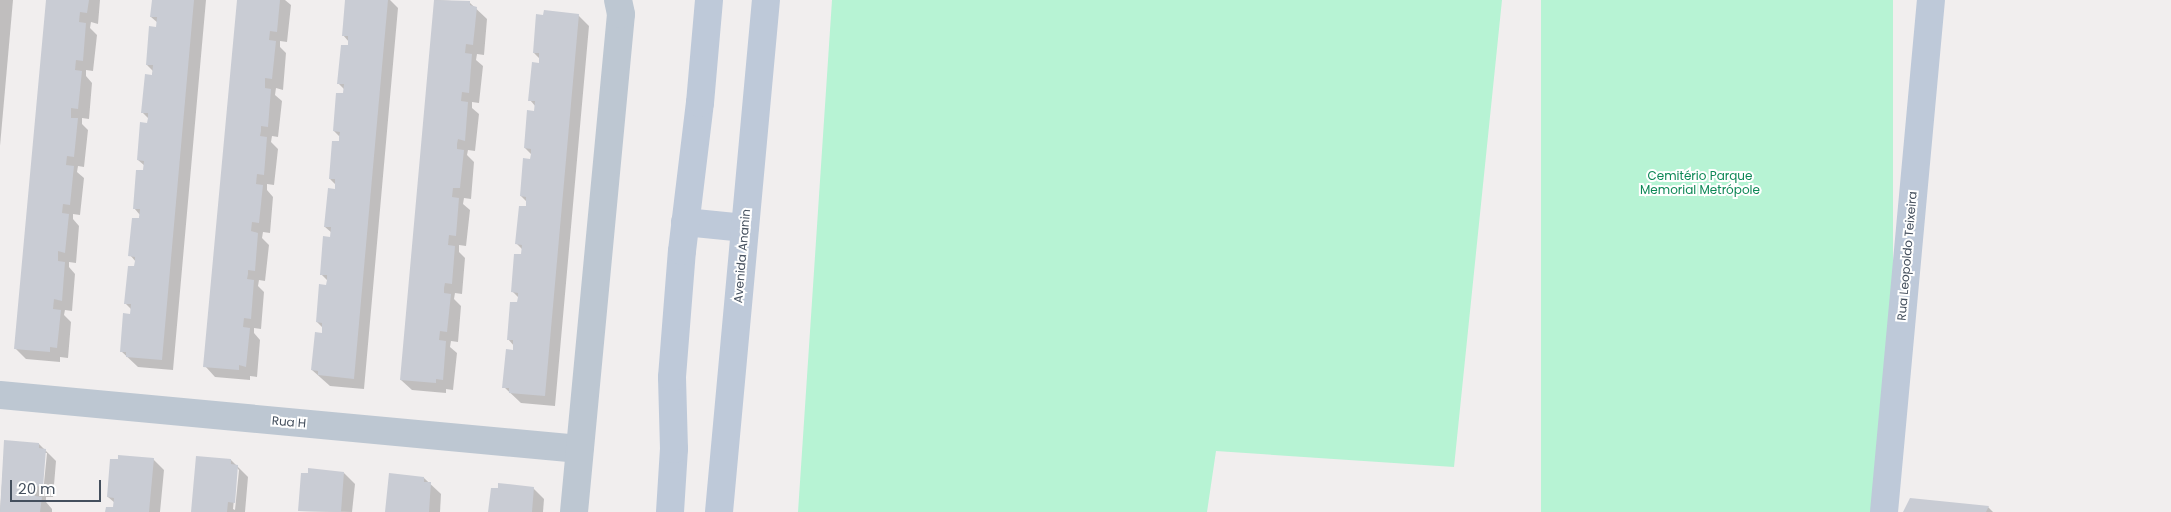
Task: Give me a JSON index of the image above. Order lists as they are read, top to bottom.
{
  "streets": {
    "main road": ["Avenida Ananin", "Rua Leopoldo Teixeira"],
    "street": ["Rua H"]
  },
  "parks": ["Cemitério Parque Memorial Metrópole"],
  "scale_bar": "20 m"
}
